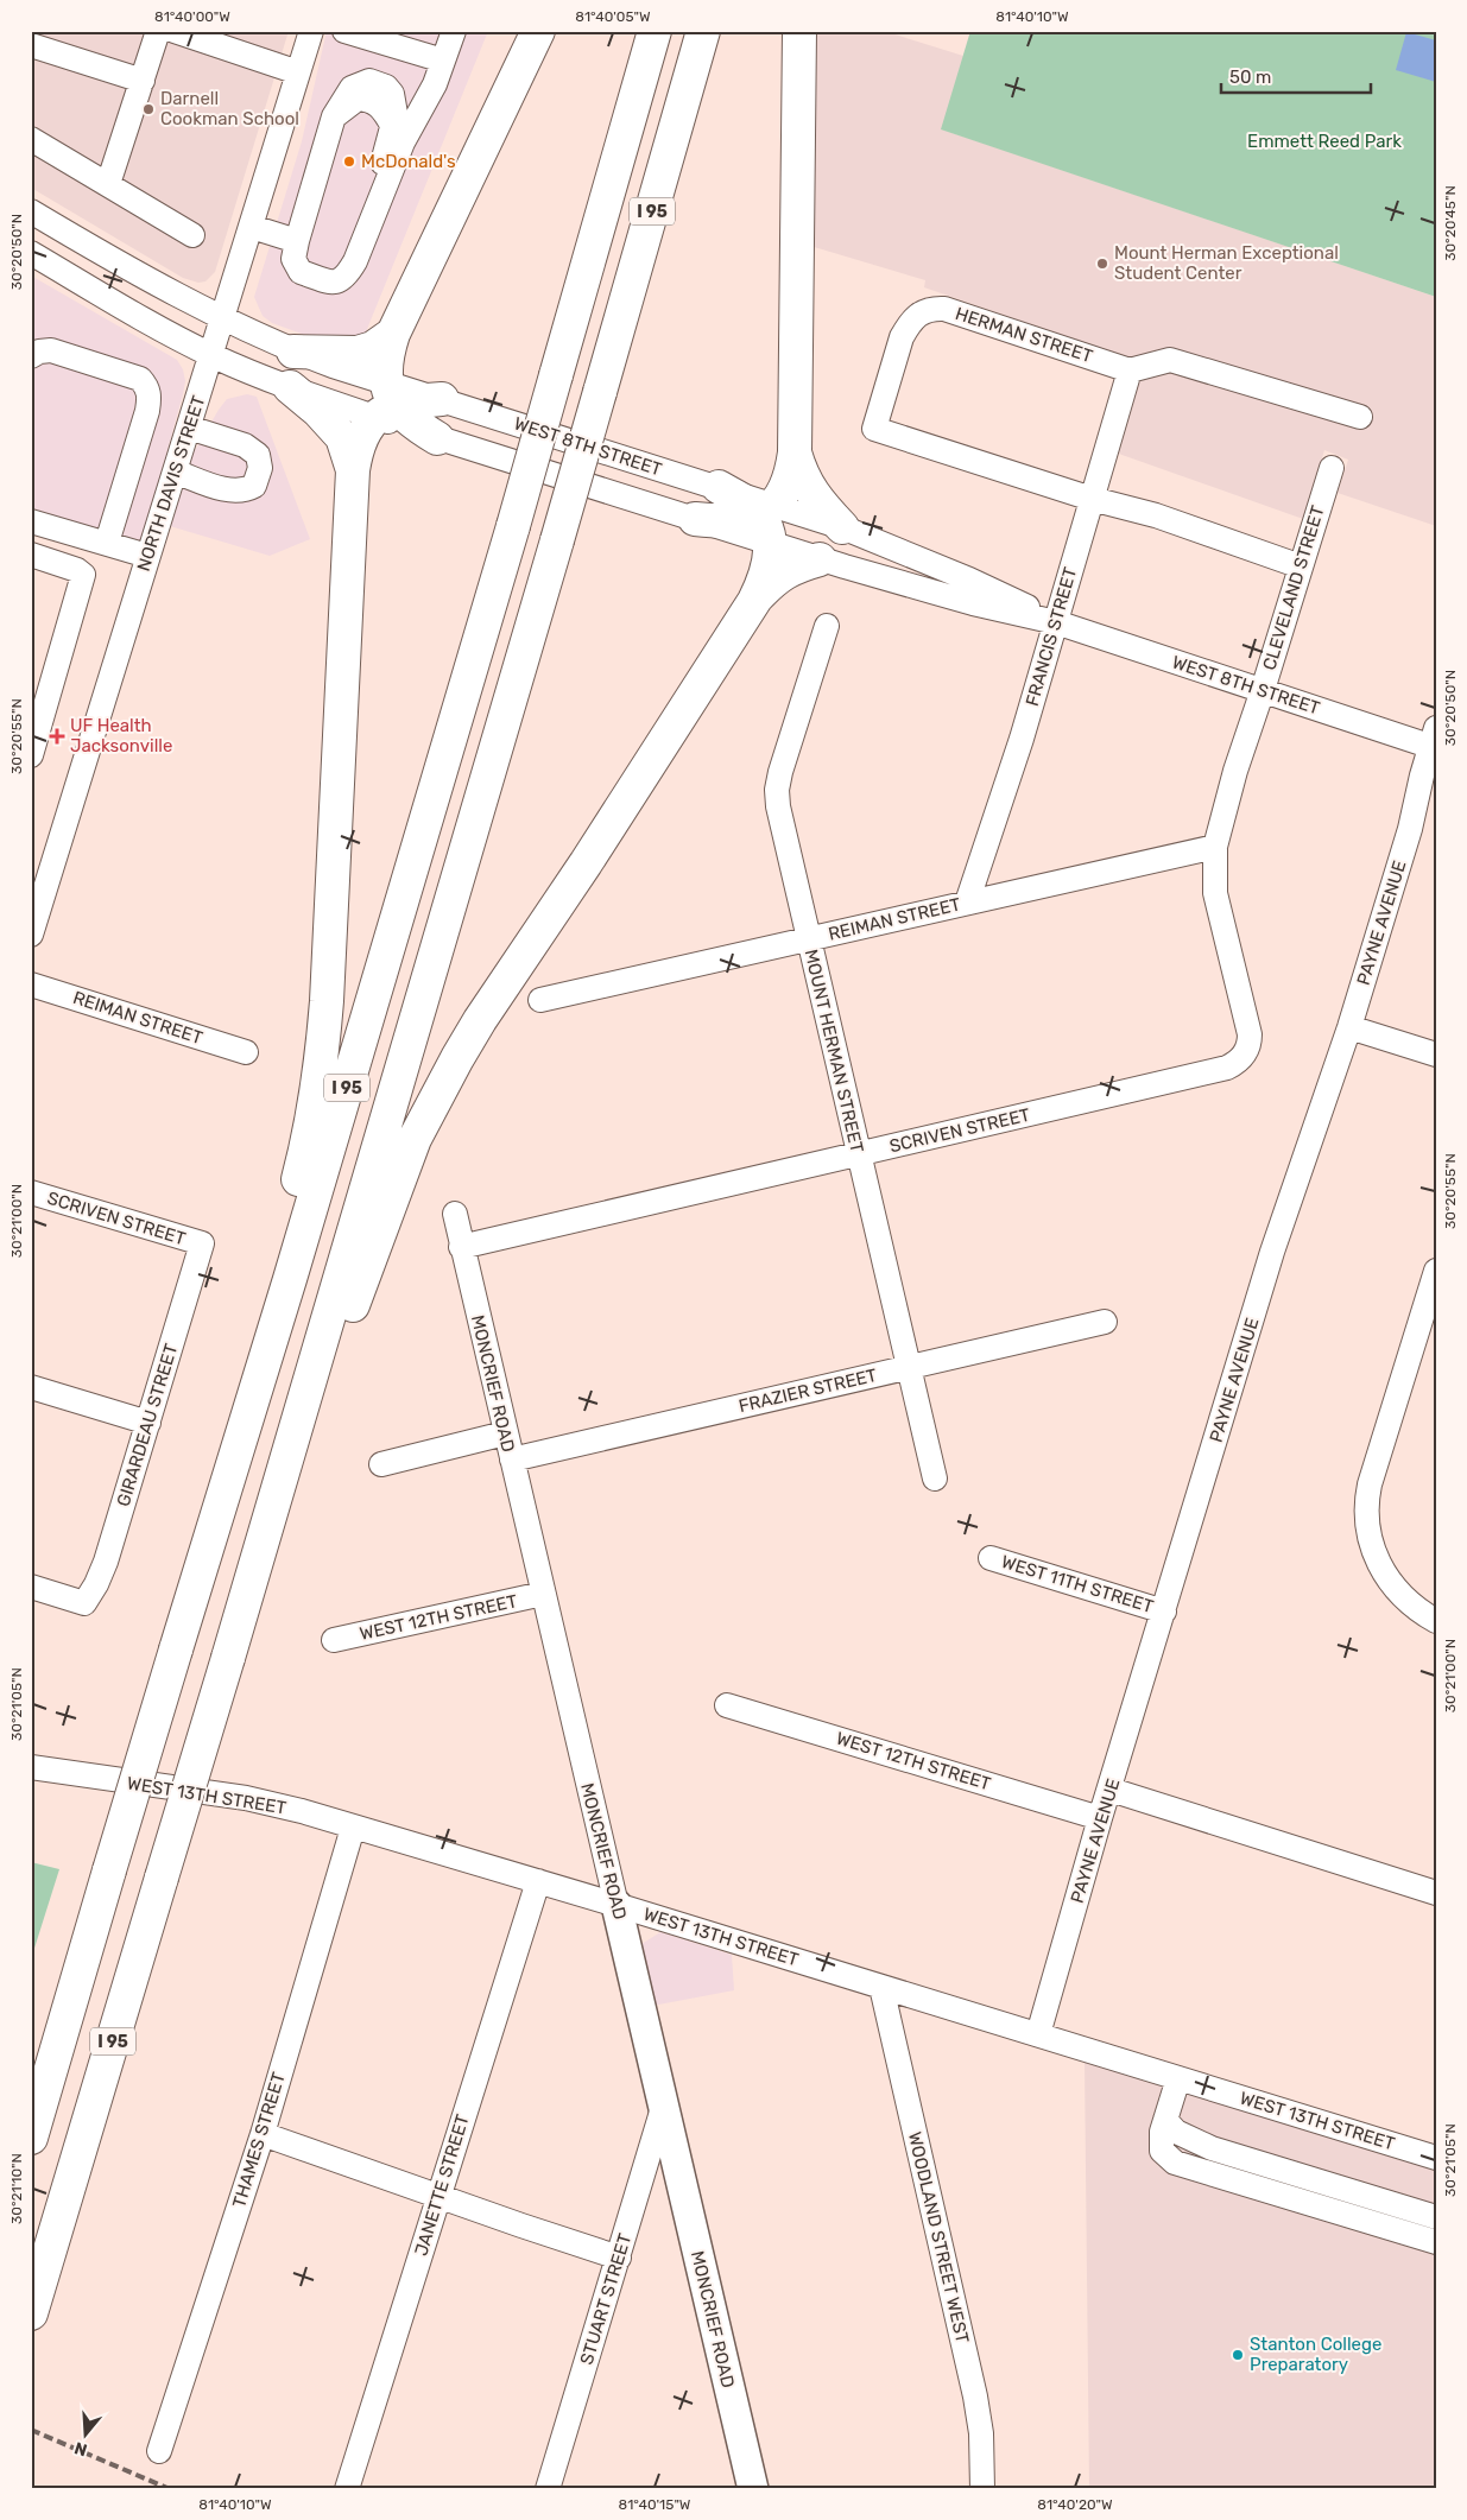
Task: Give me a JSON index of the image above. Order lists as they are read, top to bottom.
{
  "streets": {
    "highway": ["I 95"],
    "main road": ["MONCRIEF ROAD"],
    "street": [
      "HERMAN STREET",
      "WEST 8TH STREET",
      "NORTH DAVIS STREET",
      "CLEVELAND STREET",
      "FRANCIS STREET",
      "REIMAN STREET",
      "PAYNE AVENUE",
      "MOUNT HERMAN STREET",
      "SCRIVEN STREET",
      "FRAZIER STREET",
      "GIRARDEAU STREET",
      "WEST 11TH STREET",
      "WEST 12TH STREET",
      "WEST 13TH STREET",
      "THAMES STREET",
      "JANETTE STREET",
      "WOODLAND STREET WEST",
      "STUART STREET"
    ]
  },
  "crossings": [
    ["HERMAN STREET", "FRANCIS STREET"],
    ["WEST 8TH STREET", "CLEVELAND STREET"],
    ["WEST 8TH STREET", "FRANCIS STREET"],
    ["WEST 8TH STREET", "PAYNE AVENUE"],
    ["CLEVELAND STREET", "REIMAN STREET"],
    ["CLEVELAND STREET", "SCRIVEN STREET"],
    ["FRANCIS STREET", "REIMAN STREET"],
    ["REIMAN STREET", "MOUNT HERMAN STREET"],
    ["PAYNE AVENUE", "WEST 11TH STREET"],
    ["PAYNE AVENUE", "WEST 12TH STREET"],
    ["PAYNE AVENUE", "WEST 13TH STREET"],
    ["MOUNT HERMAN STREET", "SCRIVEN STREET"],
    ["MOUNT HERMAN STREET", "FRAZIER STREET"],
    ["SCRIVEN STREET", "MONCRIEF ROAD"],
    ["SCRIVEN STREET", "GIRARDEAU STREET"],
    ["MONCRIEF ROAD", "FRAZIER STREET"],
    ["MONCRIEF ROAD", "WEST 12TH STREET"],
    ["MONCRIEF ROAD", "WEST 13TH STREET"],
    ["MONCRIEF ROAD", "STUART STREET"],
    ["WEST 13TH STREET", "THAMES STREET"],
    ["WEST 13TH STREET", "JANETTE STREET"],
    ["WEST 13TH STREET", "WOODLAND STREET WEST"]
  ],
  "parks": ["Emmett Reed Park"],
  "places": {
    "other": [
      "Darnell Cookman School",
      "McDonald's",
      "Mount Herman Exceptional Student Center",
      "Stanton College Preparatory"
    ],
    "health": ["UF Health Jacksonville"]
  },
  "scale_bar": "50 m",
  "north": "bottom",
  "coordinates": [
    "81°40'00\"W",
    "81°40'05\"W",
    "81°40'10\"W",
    "30°20'45\"N",
    "30°20'50\"N",
    "30°20'55\"N",
    "30°21'00\"N",
    "30°21'05\"N",
    "30°21'10\"N",
    "81°40'15\"W",
    "81°40'20\"W"
  ]
}
